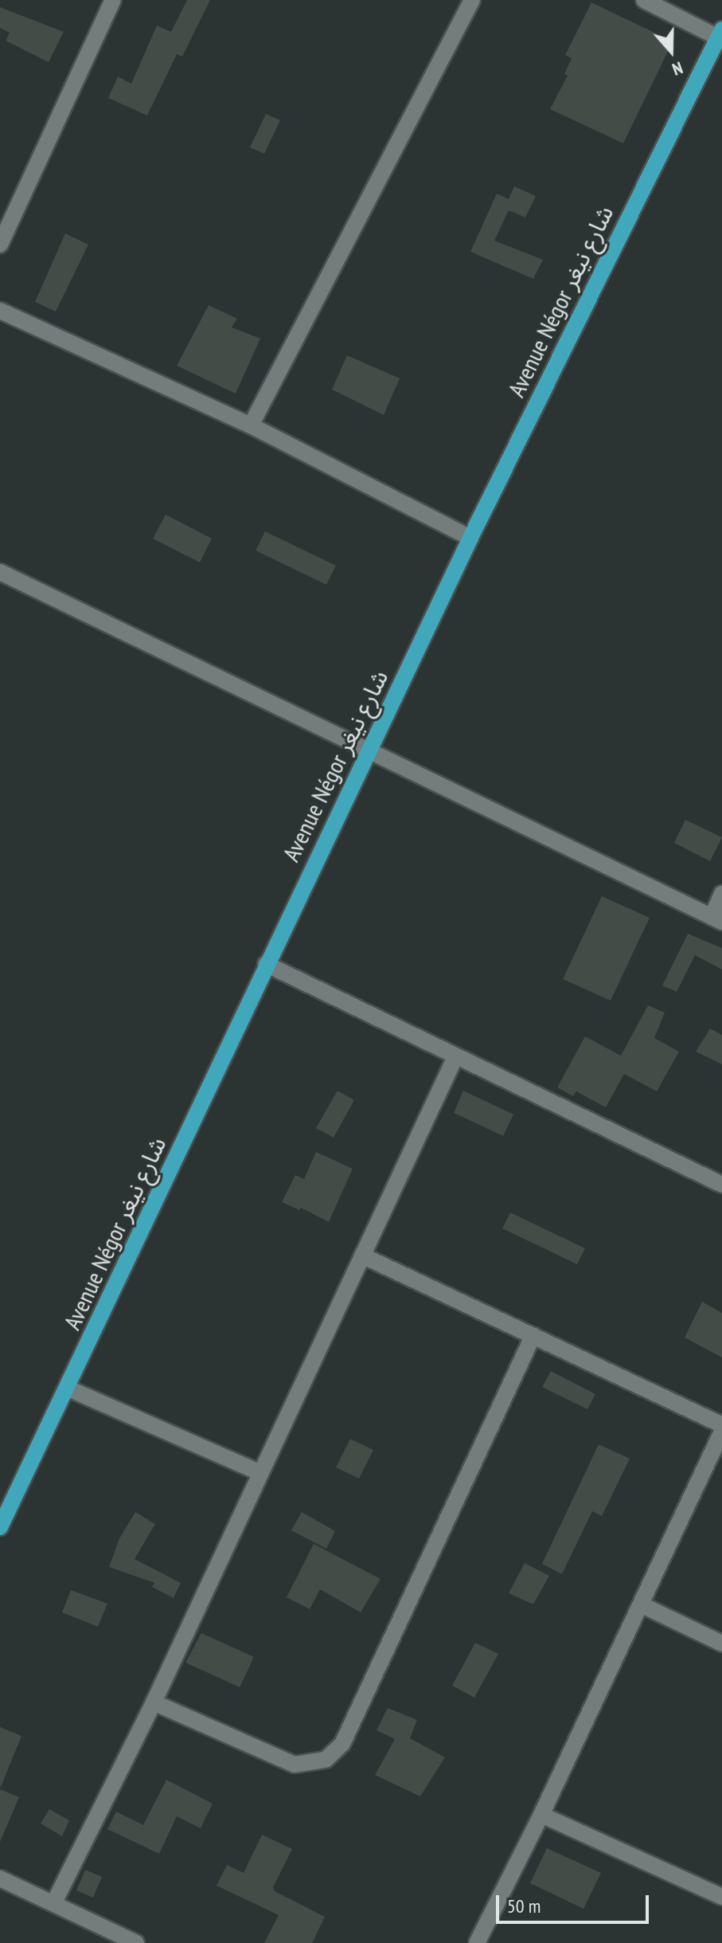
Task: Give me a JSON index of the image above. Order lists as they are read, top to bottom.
{
  "streets": {
    "main road": ["Avenue Négor شارع نيغر"]
  },
  "scale_bar": "50 m",
  "north": "bottom"
}
